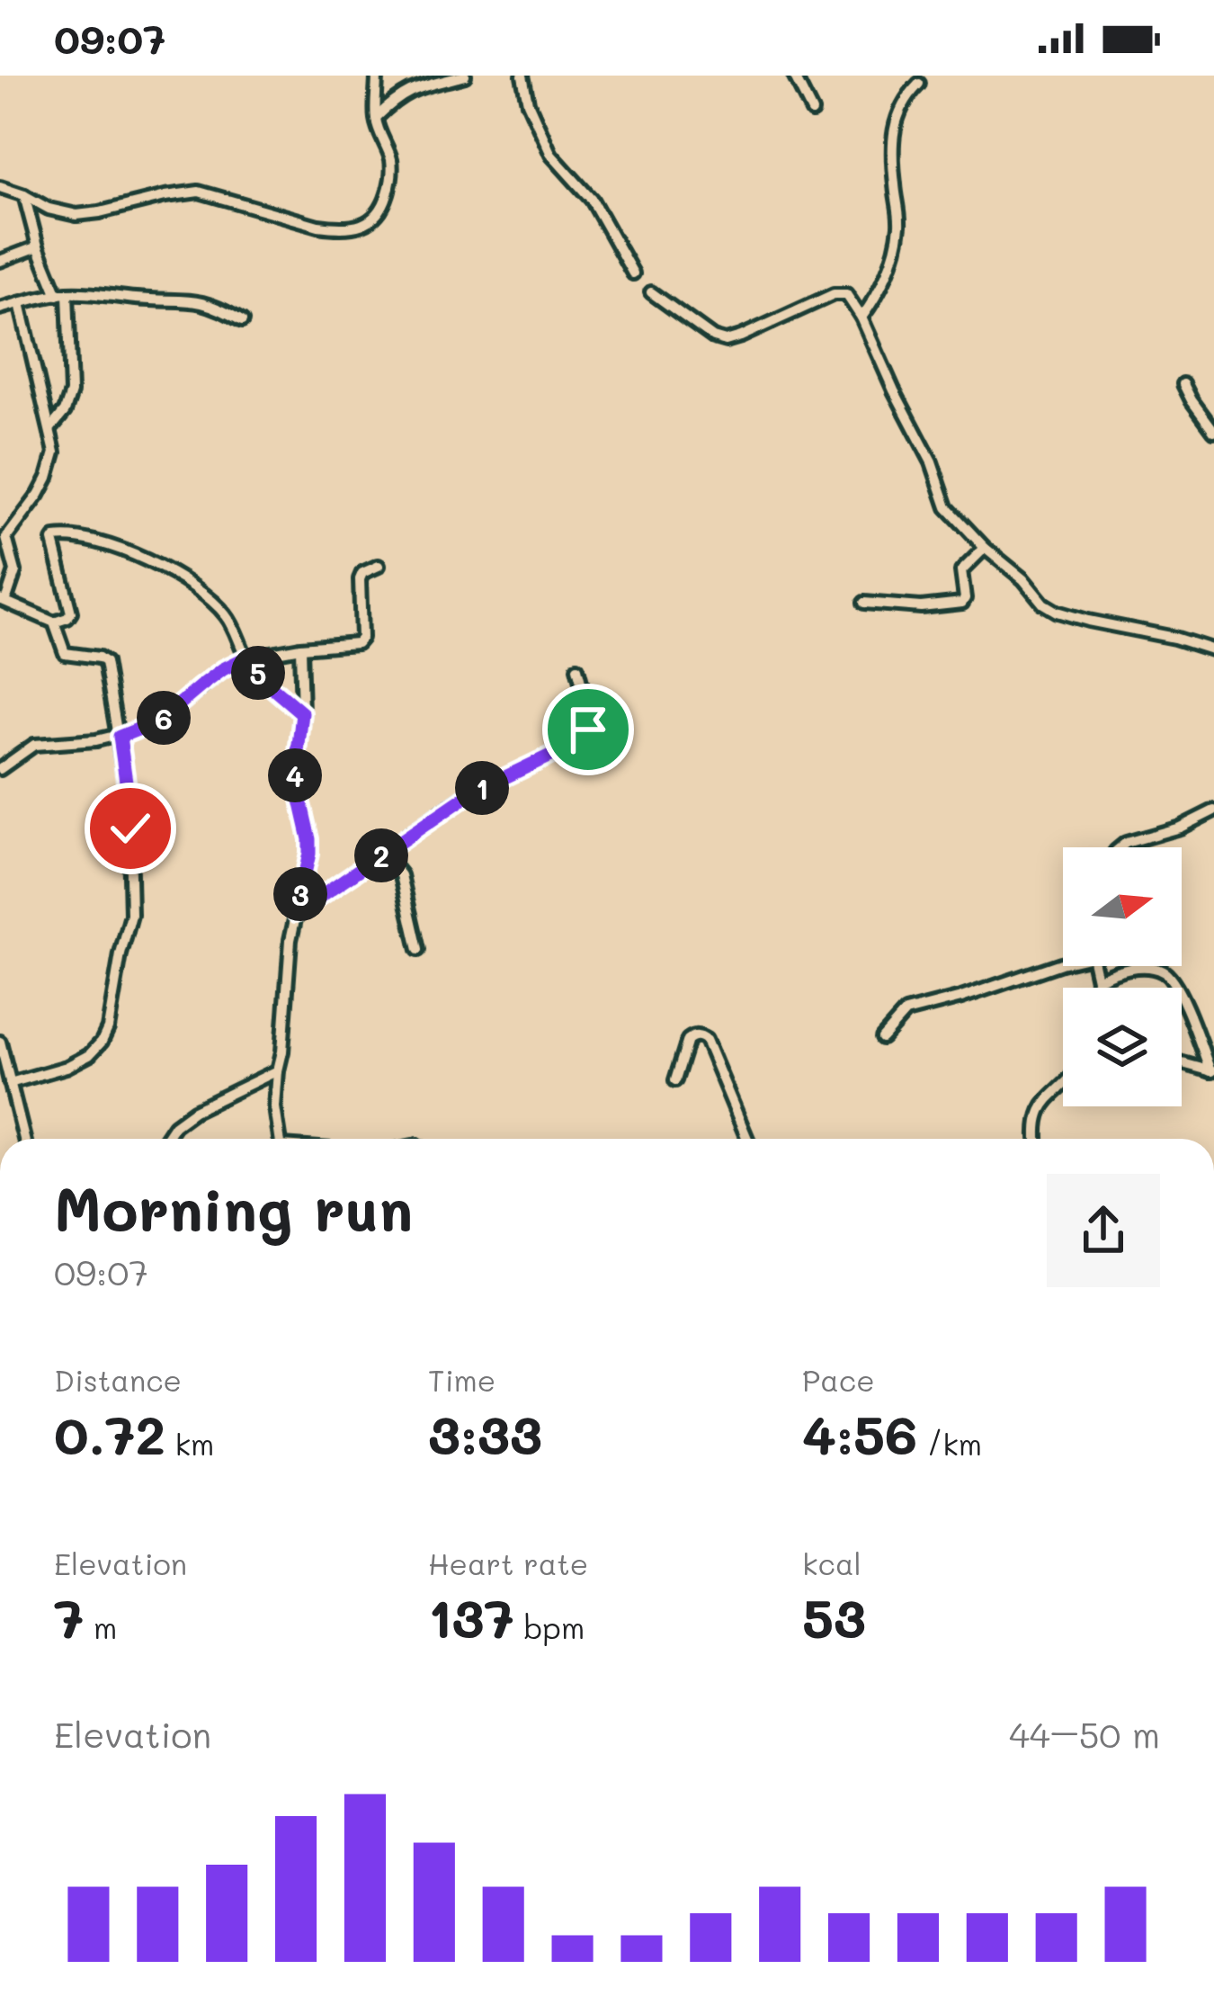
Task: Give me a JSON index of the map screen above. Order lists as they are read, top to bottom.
{
  "north": "right",
  "page": {
    "status": "09:07",
    "pins": [
      "5",
      "6",
      "4",
      "1",
      "2",
      "3"
    ],
    "heading": ["Morning run", "09:07"],
    "stats": [
      ["Distance", "0.72 km"],
      ["Time", "3:33"],
      ["Pace", "4:56 /km"],
      ["Elevation", "7 m"],
      ["Heart rate", "137 bpm"],
      ["kcal", "53"]
    ],
    "chart": ["Elevation", "44–50 m"]
  }
}
